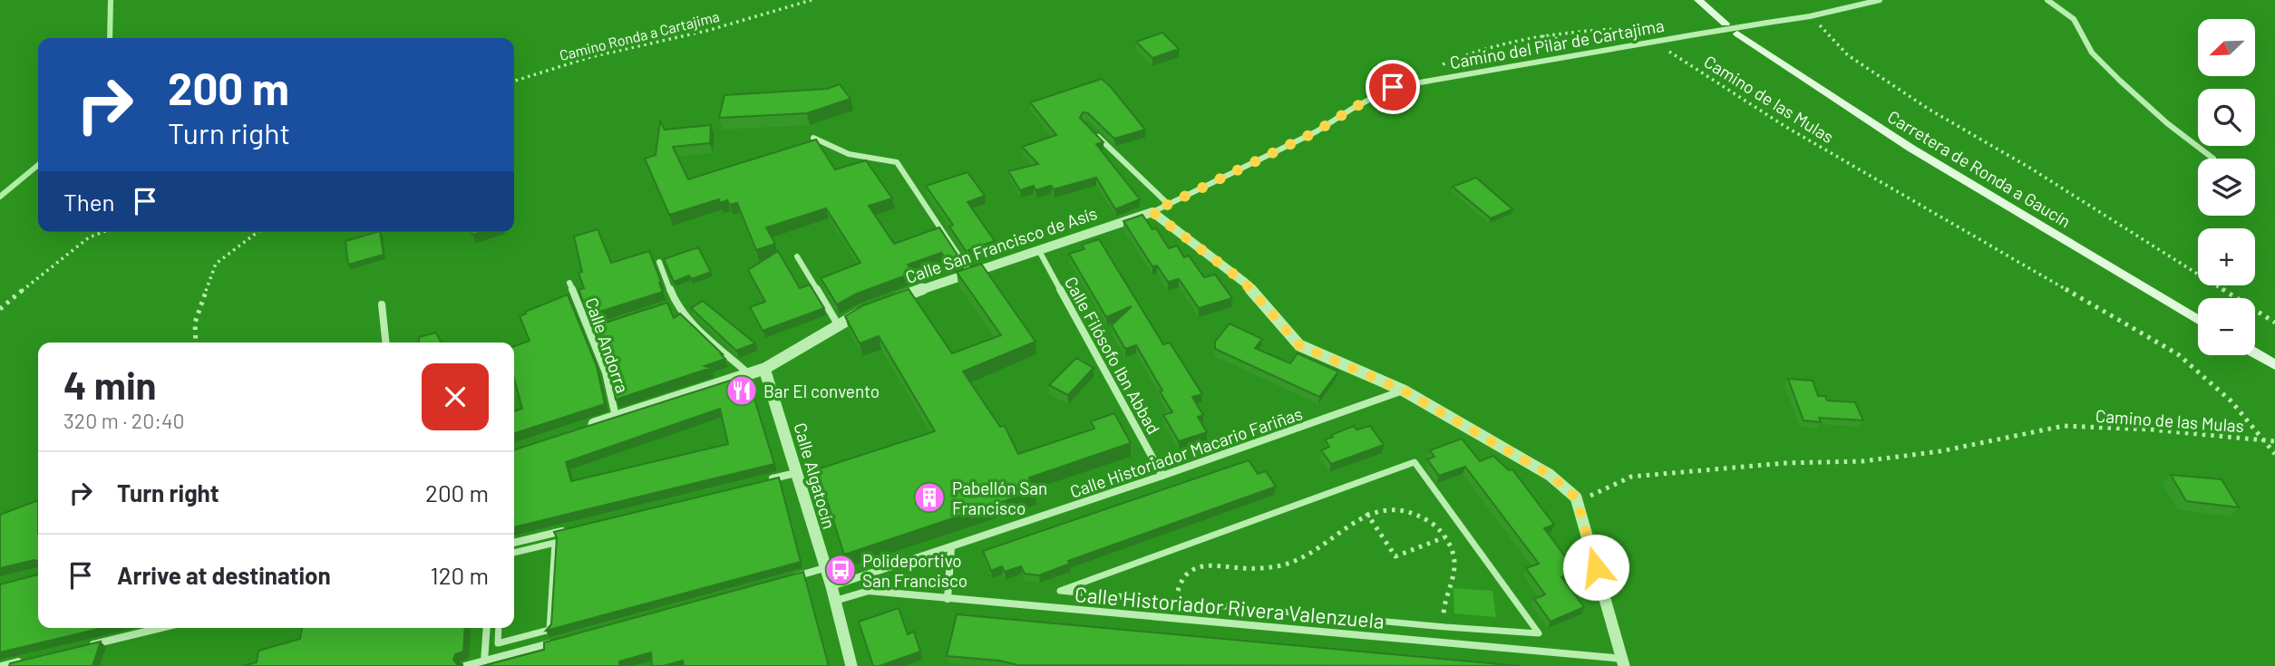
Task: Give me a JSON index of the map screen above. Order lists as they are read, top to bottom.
{
  "streets": {
    "main road": ["Carretera de Ronda a Gaucín"],
    "street": [
      "Camino del Pilar de Cartajima",
      "Calle San Francisco de Asís",
      "Calle Andorra",
      "Calle Filósofo Ibn Abbad",
      "Calle Historiador Macario Fariñas",
      "Calle Algatocín",
      "Calle Historiador Rivera Valenzuela"
    ],
    "path": ["Camino Ronda a Cartajima", "Camino de las Mulas"]
  },
  "crossings": [
    ["Camino del Pilar de Cartajima", "Camino de las Mulas"],
    ["Camino del Pilar de Cartajima", "Calle San Francisco de Asís"],
    ["Calle San Francisco de Asís", "Calle Andorra"],
    ["Calle San Francisco de Asís", "Calle Filósofo Ibn Abbad"],
    ["Calle San Francisco de Asís", "Calle Algatocín"],
    ["Calle Filósofo Ibn Abbad", "Calle Historiador Macario Fariñas"],
    ["Calle Historiador Macario Fariñas", "Calle Algatocín"],
    ["Calle Algatocín", "Calle Historiador Rivera Valenzuela"]
  ],
  "places": {
    "restaurant": ["Bar El convento"],
    "building": ["Pabellón San Francisco"],
    "bus stop": ["Polideportivo San Francisco"]
  },
  "north": "bottom left",
  "page": {
    "map_buttons": ["+", "−"],
    "turn": ["200 m", "Turn right"],
    "then": "Then",
    "heading": ["4 min", "320 m · 20:40"],
    "list": [
      {
        "name": "Turn right",
        "value": "200 m"
      },
      {
        "name": "Arrive at destination",
        "value": "120 m"
      }
    ]
  }
}
